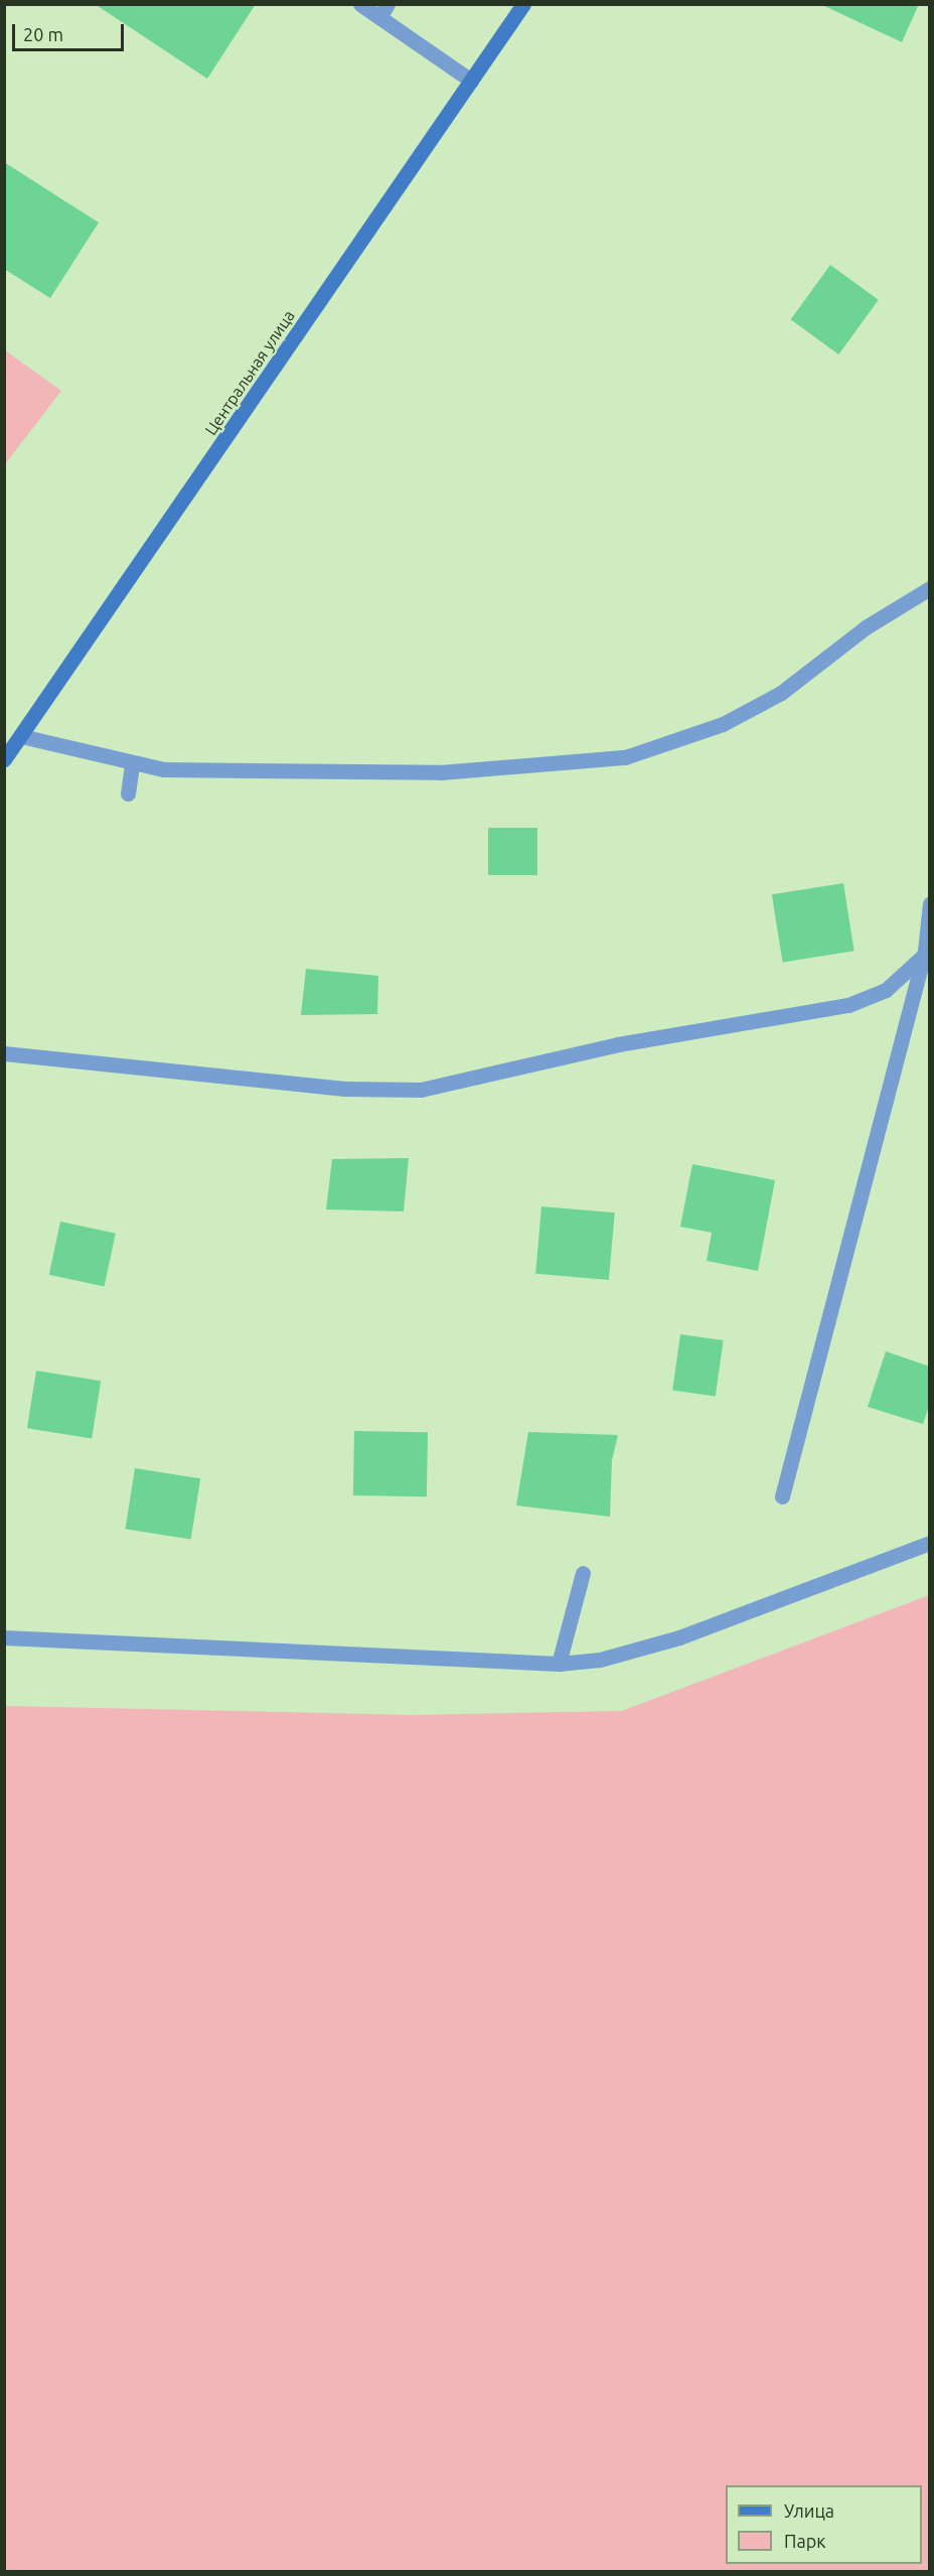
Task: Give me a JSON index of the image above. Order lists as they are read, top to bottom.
{
  "streets": {
    "main road": ["Центральная улица"]
  },
  "legend": ["Улица", "Парк"],
  "scale_bar": "20 m"
}
